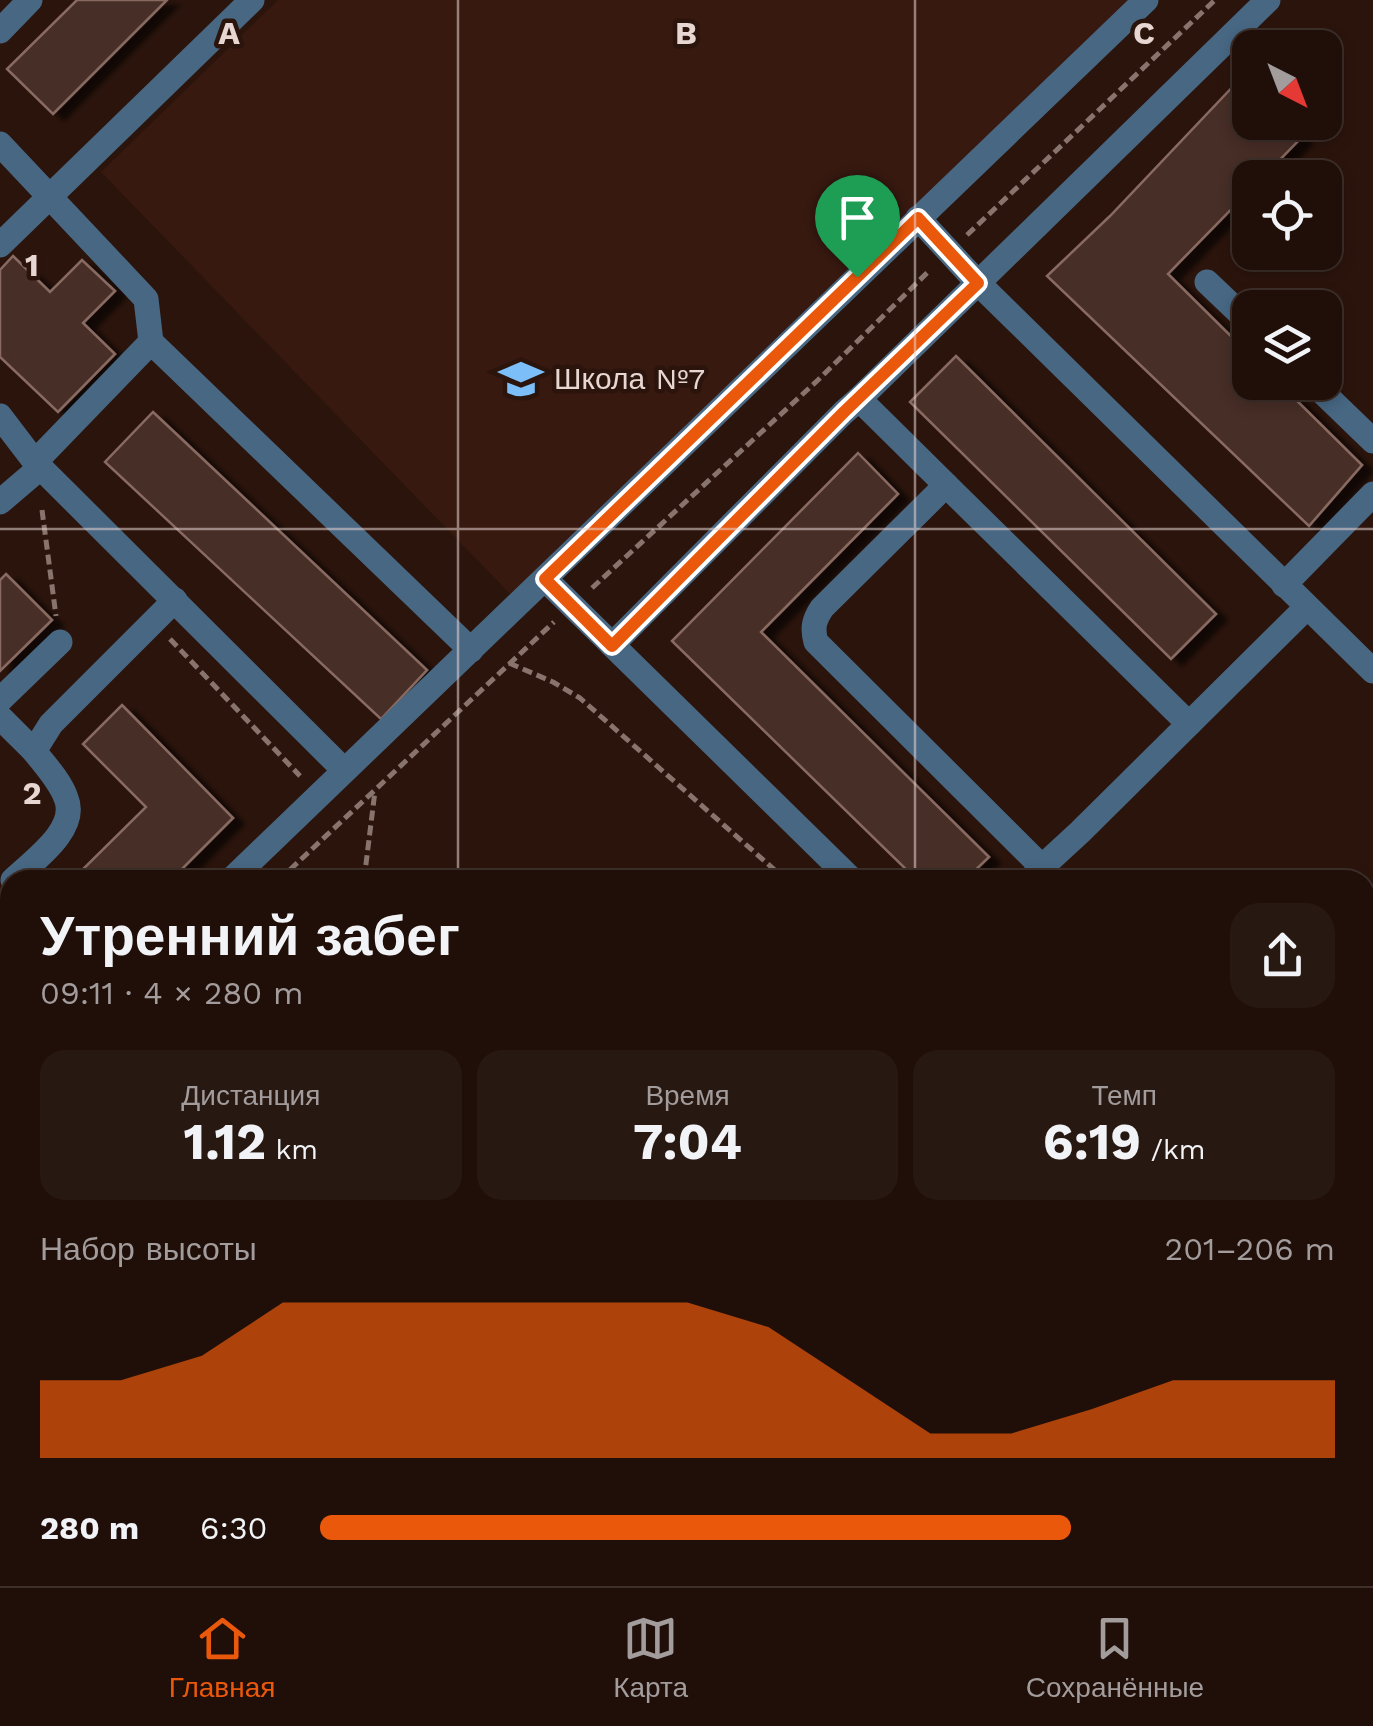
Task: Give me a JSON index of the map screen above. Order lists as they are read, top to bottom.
{
  "places": {
    "school or university": ["Школа №7"]
  },
  "north": "bottom right",
  "page": {
    "heading": ["Утренний забег", "09:11 · 4 × 280 m"],
    "stats": [
      ["Дистанция", "1.12 km"],
      ["Время", "7:04"],
      ["Темп", "6:19 /km"]
    ],
    "chart": ["Набор высоты", "201–206 m"],
    "list": [
      {
        "name": "280 m",
        "note": "6:30"
      }
    ],
    "tabs": ["Главная", "Карта", "Сохранённые"]
  },
  "grid": {
    "columns": ["A", "B", "C"],
    "rows": ["1", "2"]
  }
}
